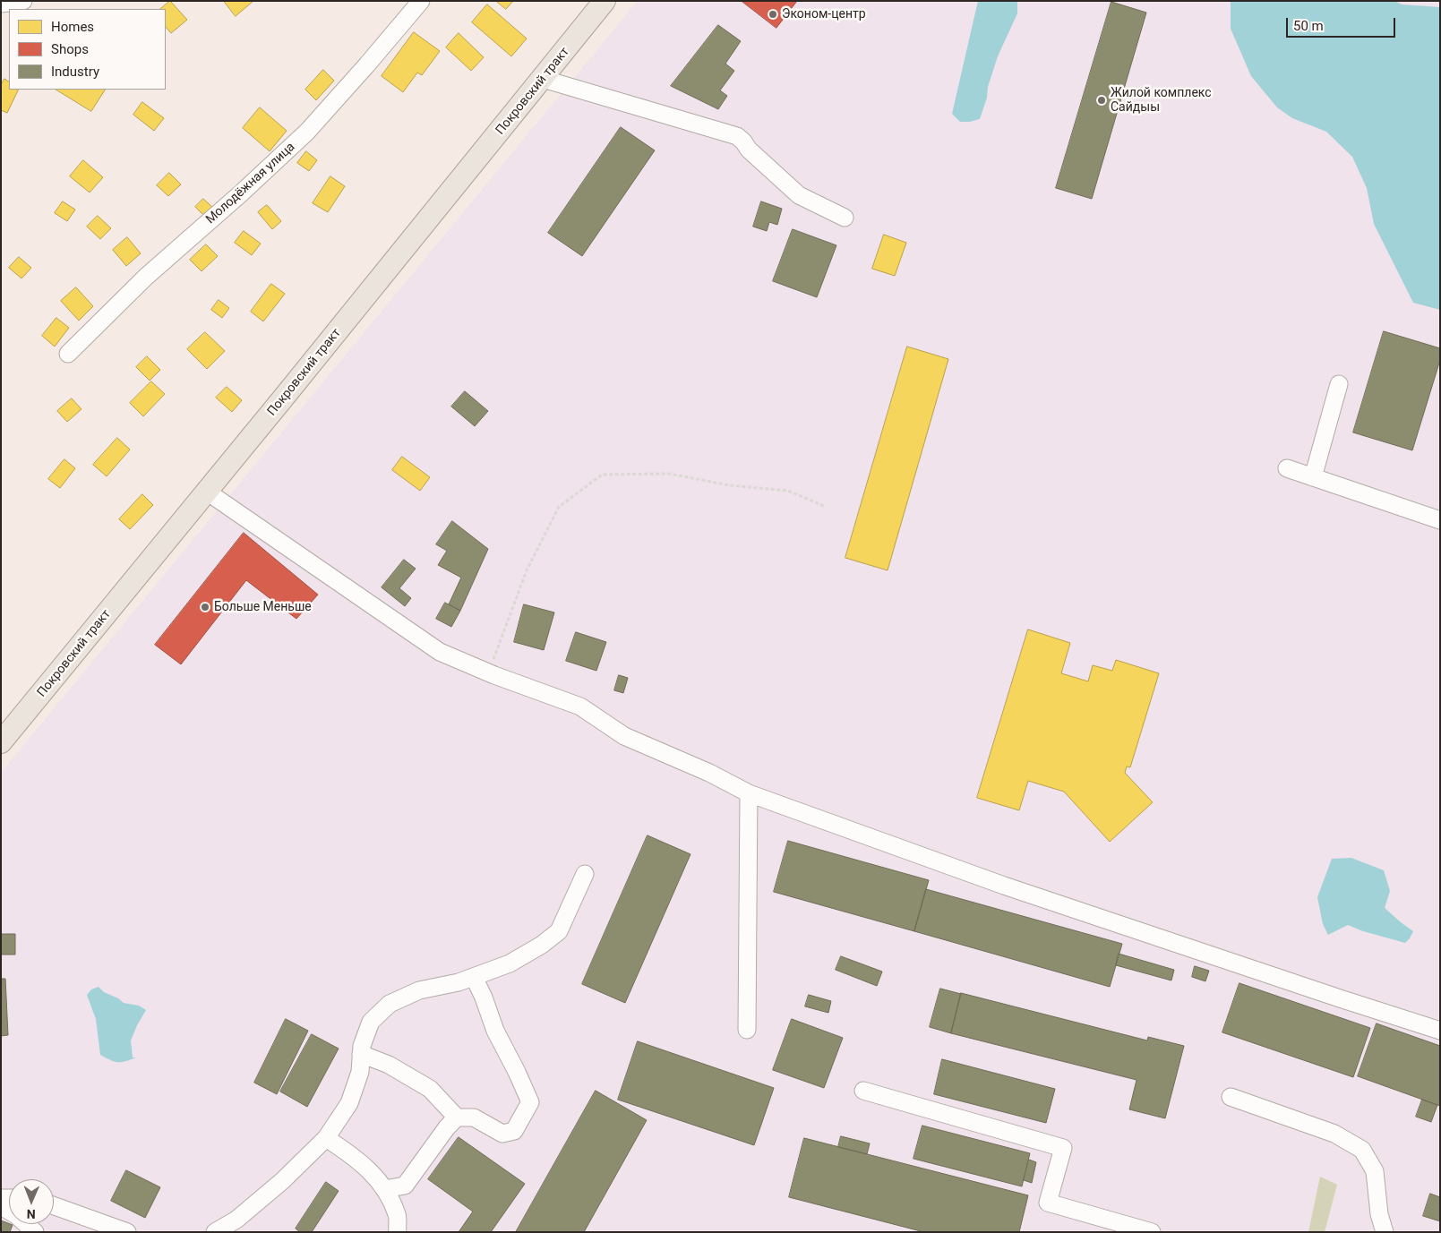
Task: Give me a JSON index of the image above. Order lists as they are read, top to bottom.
{
  "streets": {
    "main road": ["Покровский тракт"],
    "street": ["Молодёжная улица"]
  },
  "places": ["Эконом-центр", "Жилой комплекс Сайдыы", "Больше Меньше"],
  "legend": ["Homes", "Shops", "Industry"],
  "scale_bar": "50 m",
  "north": "bottom"
}
